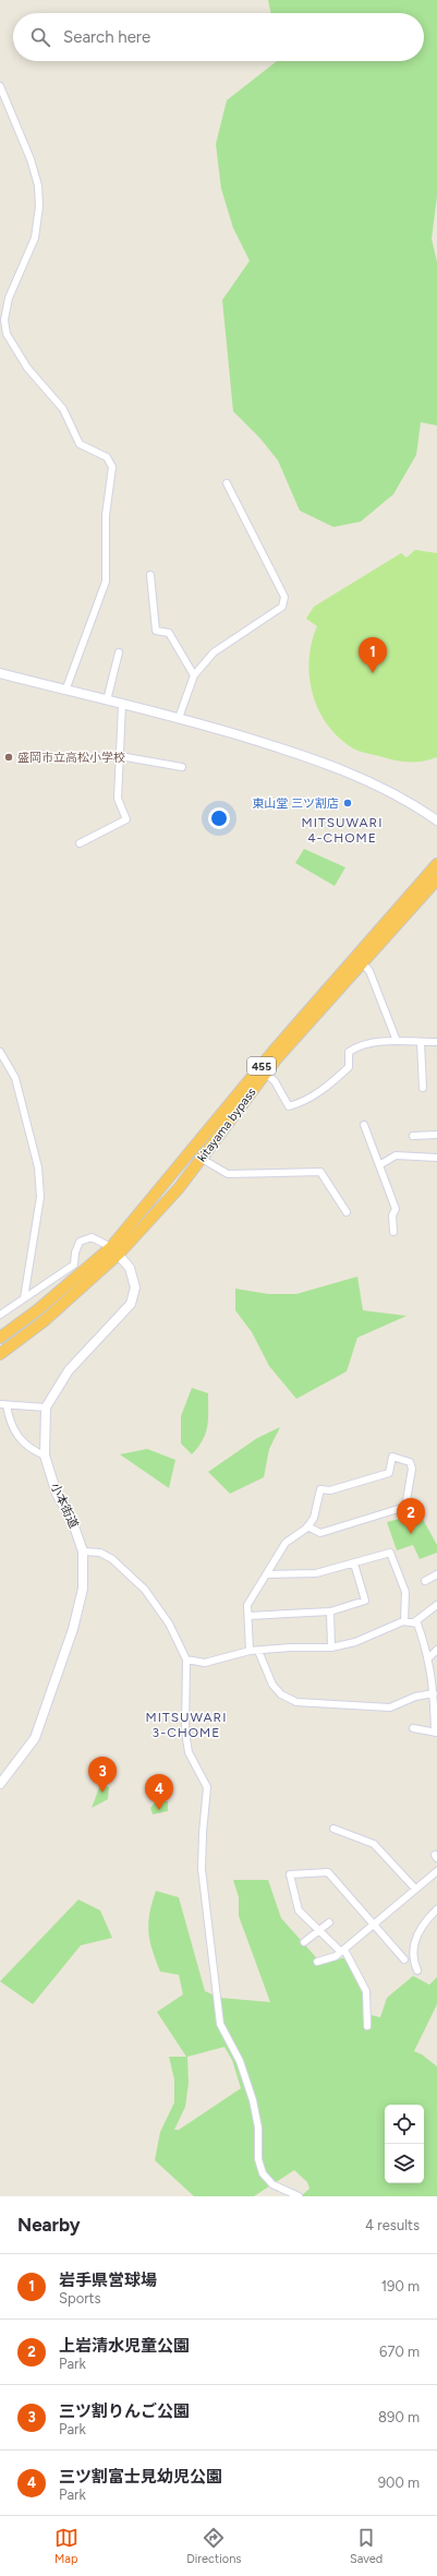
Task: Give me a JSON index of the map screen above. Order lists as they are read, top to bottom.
{
  "streets": {
    "highway": ["455", "kitayama bypass"],
    "street": ["小本街道"]
  },
  "districts": ["MITSUWARI 4-CHOME", "MITSUWARI 3-CHOME"],
  "places": ["盛岡市立高松小学校", "東山堂 三ツ割店"],
  "page": {
    "search": "Search here",
    "pins": [
      "1",
      "2",
      "3",
      "4"
    ],
    "heading": ["Nearby", "4 results"],
    "list": [
      {
        "mark": "1",
        "name": "岩手県営球場",
        "note": "Sports",
        "value": "190 m"
      },
      {
        "mark": "2",
        "name": "上岩清水児童公園",
        "note": "Park",
        "value": "670 m"
      },
      {
        "mark": "3",
        "name": "三ツ割りんご公園",
        "note": "Park",
        "value": "890 m"
      },
      {
        "mark": "4",
        "name": "三ツ割富士見幼児公園",
        "note": "Park",
        "value": "900 m"
      }
    ],
    "nav": ["Map", "Directions", "Saved"]
  }
}
